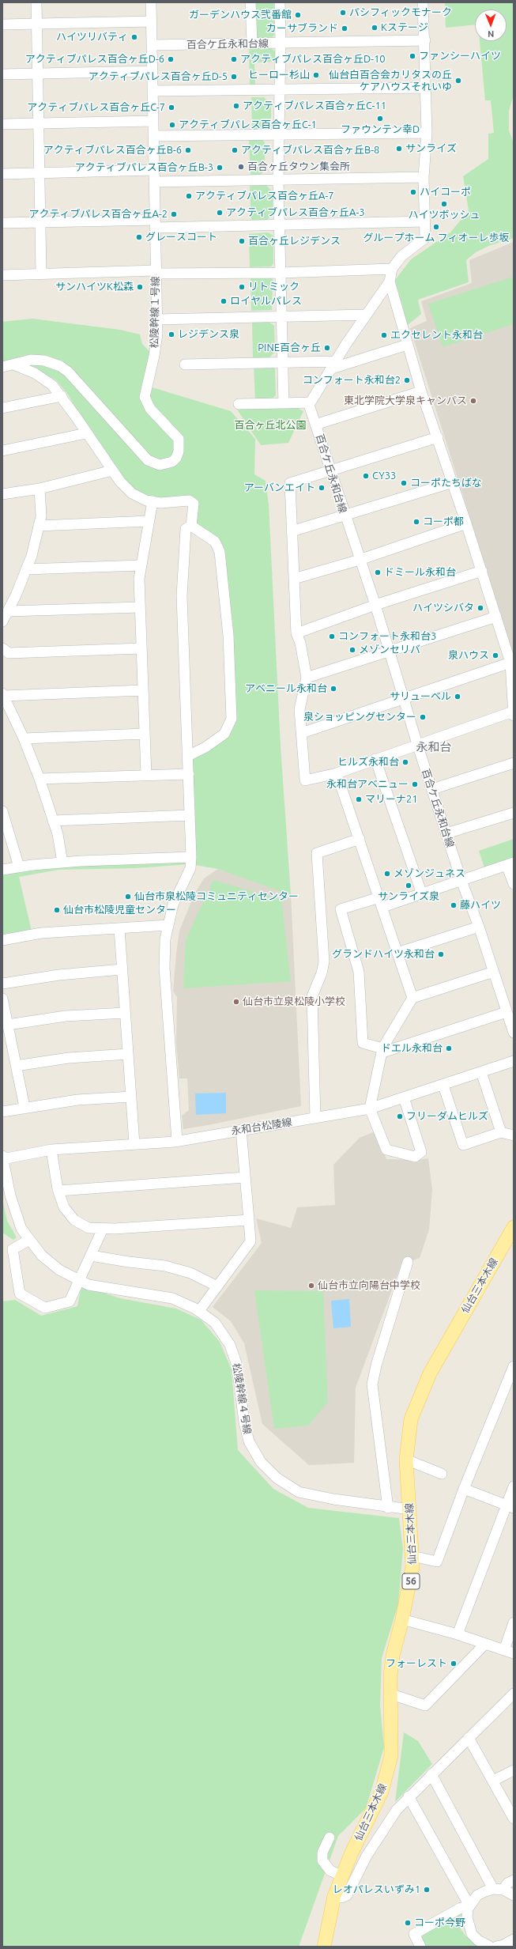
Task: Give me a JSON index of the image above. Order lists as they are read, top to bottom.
{
  "streets": {
    "main road": ["仙台三本木線", "56"],
    "street": [
      "百合ケ丘永和台線",
      "松陵幹線１号線",
      "永和台松陵線",
      "松陵幹線４号線"
    ]
  },
  "crossings": [
    ["百合ケ丘永和台線", "松陵幹線１号線"],
    ["永和台松陵線", "松陵幹線４号線"],
    ["仙台三本木線", "松陵幹線４号線"]
  ],
  "districts": ["永和台"],
  "parks": ["百合ヶ丘北公園"],
  "places": [
    "パシフィックモナーク",
    "ガーデンハウス弐番館",
    "Kステージ",
    "カーサブランド",
    "ハイツリバティ",
    "ファンシーハイツ",
    "アクティブパレス百合ヶ丘D-6",
    "アクティブパレス百合ヶ丘D-10",
    "ヒーロー杉山",
    "アクティブパレス百合ヶ丘D-5",
    "仙台白百合会カリタスの丘 ケアハウスそれいゆ",
    "アクティブパレス百合ヶ丘C-11",
    "アクティブパレス百合ヶ丘C-7",
    "ファウンテン幸D",
    "アクティブパレス百合ヶ丘C-1",
    "サンライズ",
    "アクティブパレス百合ヶ丘B-6",
    "アクティブパレス百合ヶ丘B-8",
    "百合ヶ丘タウン集会所",
    "アクティブパレス百合ヶ丘B-3",
    "ハイコーポ",
    "アクティブパレス百合ヶ丘A-7",
    "ハイツボッシュ",
    "アクティブパレス百合ヶ丘A-3",
    "アクティブパレス百合ヶ丘A-2",
    "グループホーム フィオーレ歩坂",
    "グレースコート",
    "百合ヶ丘レジデンス",
    "サンハイツK松森",
    "リトミック",
    "ロイヤルパレス",
    "レジデンス泉",
    "エクセレント永和台",
    "PINE百合ヶ丘",
    "コンフォート永和台2",
    "東北学院大学泉キャンパス",
    "CY33",
    "コーポたちばな",
    "アーバンエイト",
    "コーポ都",
    "ドミール永和台",
    "ハイツシバタ",
    "コンフォート永和台3",
    "メゾンセリバ",
    "泉ハウス",
    "アベニール永和台",
    "サリューベル",
    "泉ショッピングセンター",
    "ヒルズ永和台",
    "永和台アベニュー",
    "マリーナ21",
    "メゾンジュネス",
    "サンライズ泉",
    "仙台市泉松陵コミュニティセンター",
    "藤ハイツ",
    "仙台市松陵児童センター",
    "グランドハイツ永和台",
    "仙台市立泉松陵小学校",
    "ドエル永和台",
    "フリーダムヒルズ",
    "仙台市立向陽台中学校",
    "フォーレスト",
    "レオパレスいずみ1",
    "コーポ今野"
  ],
  "north": "bottom"
}
